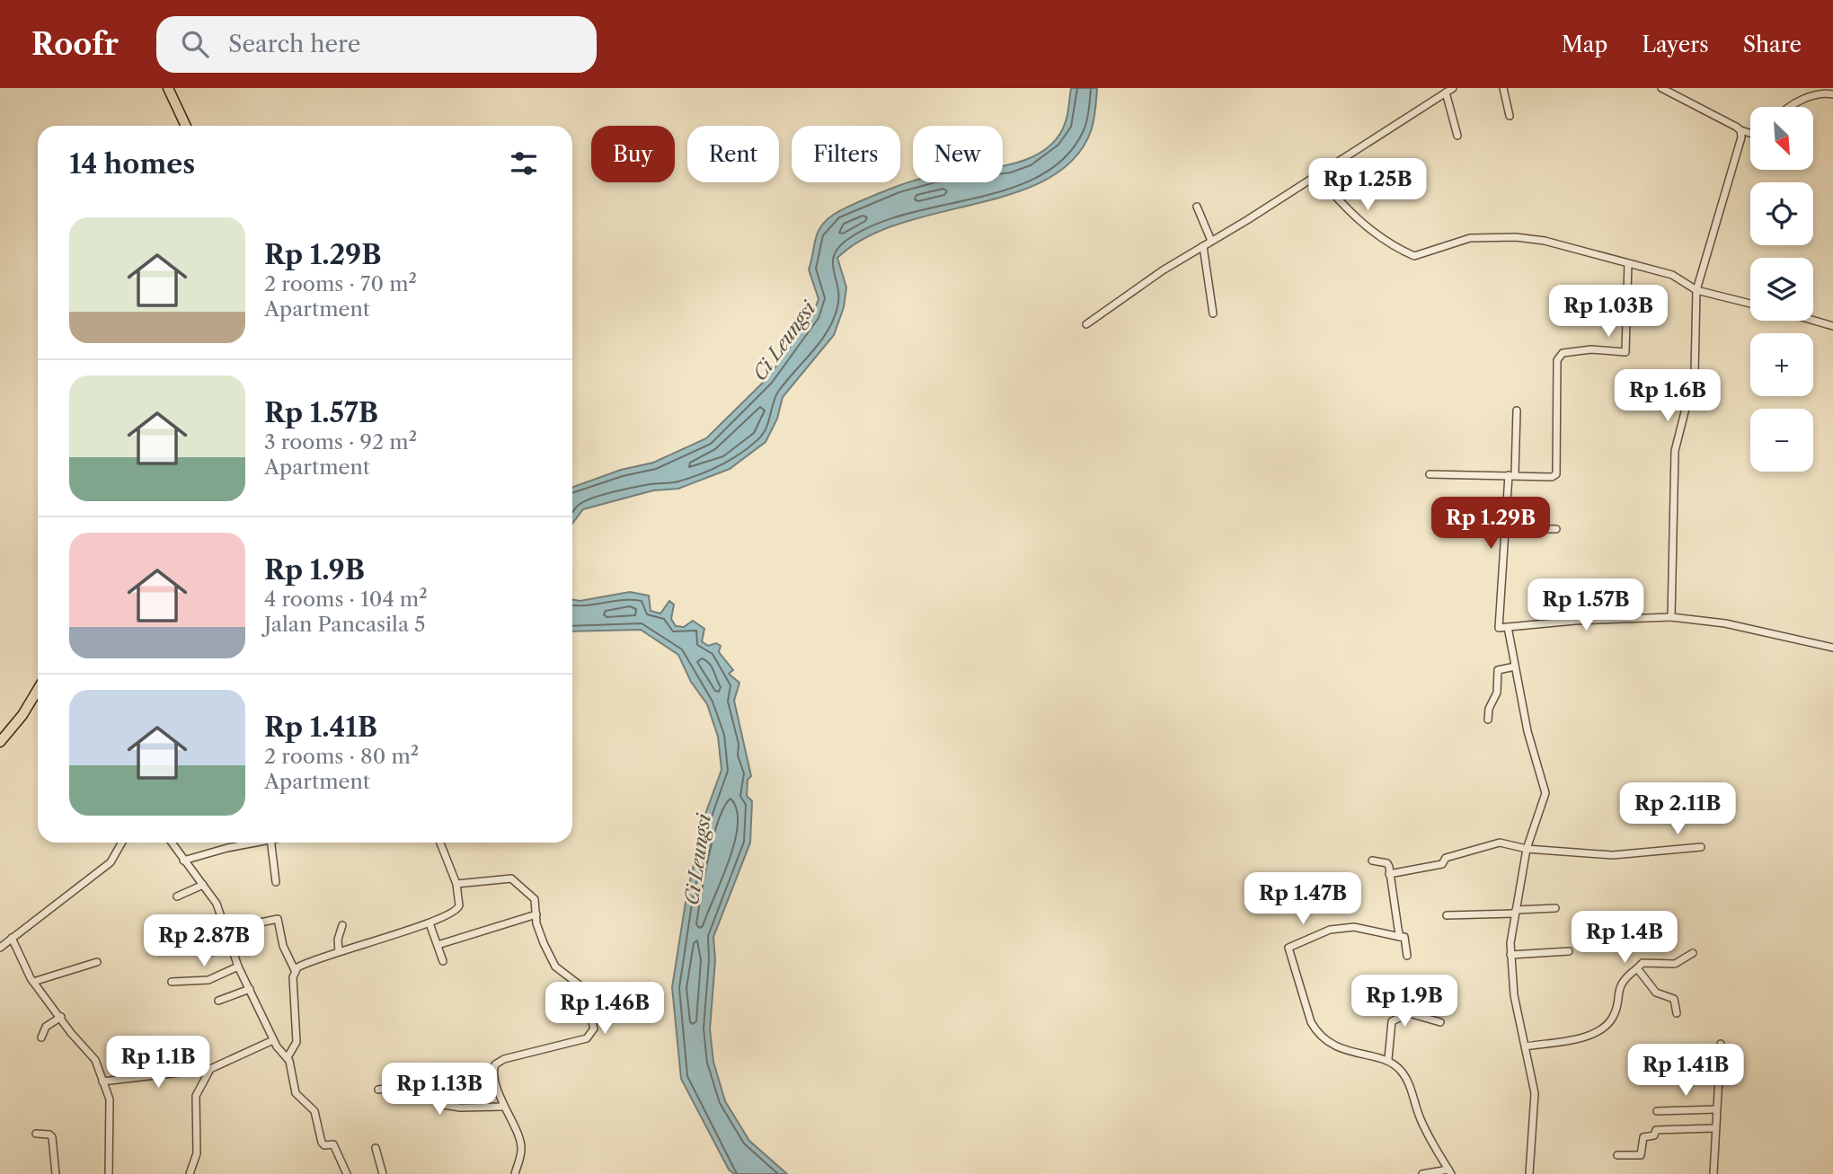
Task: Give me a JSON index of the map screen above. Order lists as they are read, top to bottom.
{
  "water": ["Ci Leungsi"],
  "north": "bottom right",
  "page": {
    "header": "Roofr",
    "search": "Search here",
    "nav": ["Map", "Layers", "Share"],
    "map_buttons": ["+", "−"],
    "chip": [
      "Buy",
      "Rent",
      "Filters",
      "New"
    ],
    "heading": "14 homes",
    "price": [
      "Rp 1.25B",
      "Rp 1.03B",
      "Rp 1.6B",
      "Rp 1.29B",
      "Rp 1.57B",
      "Rp 2.11B",
      "Rp 1.47B",
      "Rp 1.4B",
      "Rp 2.87B",
      "Rp 1.9B",
      "Rp 1.46B",
      "Rp 1.1B",
      "Rp 1.41B",
      "Rp 1.13B"
    ],
    "list": [
      {
        "name": "Rp 1.29B",
        "note": "2 rooms · 70 m² · Apartment"
      },
      {
        "name": "Rp 1.57B",
        "note": "3 rooms · 92 m² · Apartment"
      },
      {
        "name": "Rp 1.9B",
        "note": "4 rooms · 104 m² · Jalan Pancasila 5"
      },
      {
        "name": "Rp 1.41B",
        "note": "2 rooms · 80 m² · Apartment"
      }
    ]
  }
}
